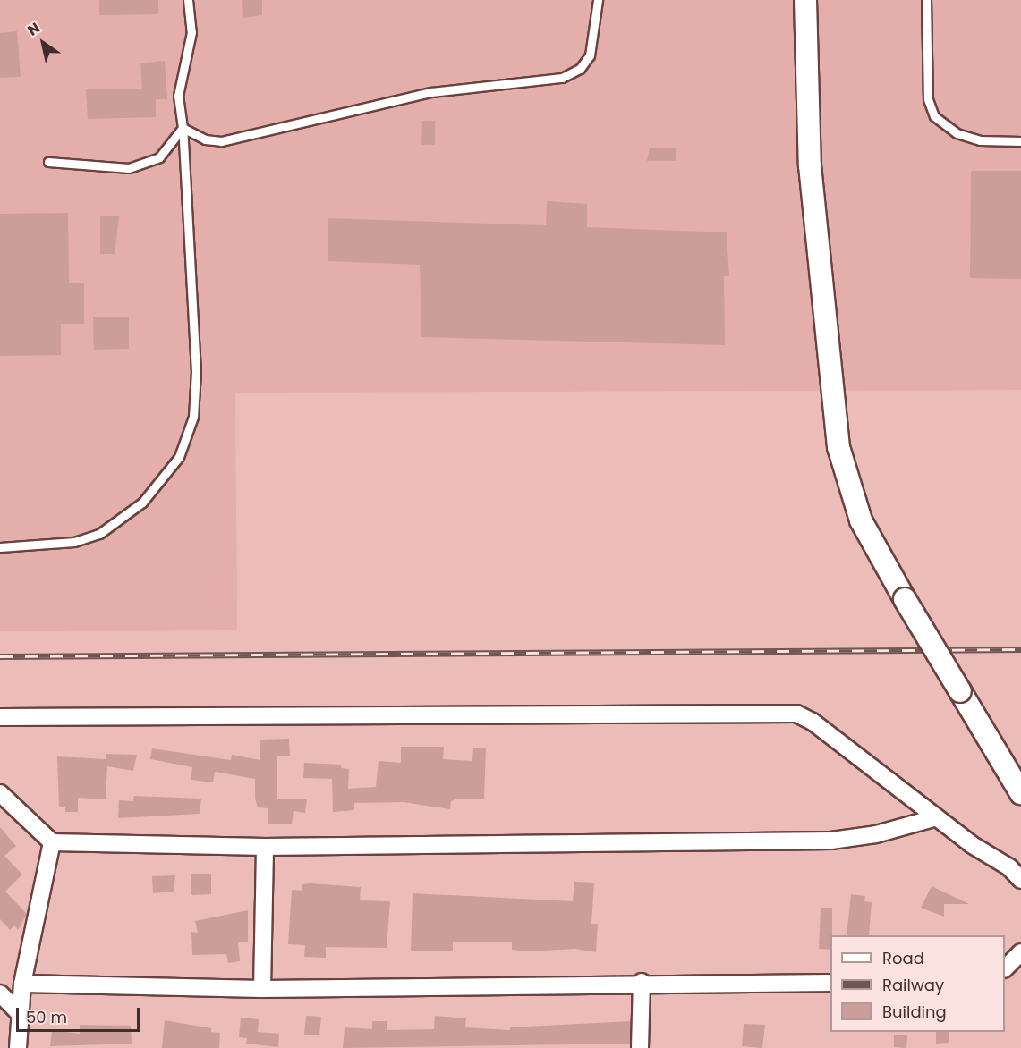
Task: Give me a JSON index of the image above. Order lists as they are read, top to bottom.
{
  "legend": ["Road", "Railway", "Building"],
  "scale_bar": "50 m",
  "north": "top left"
}
